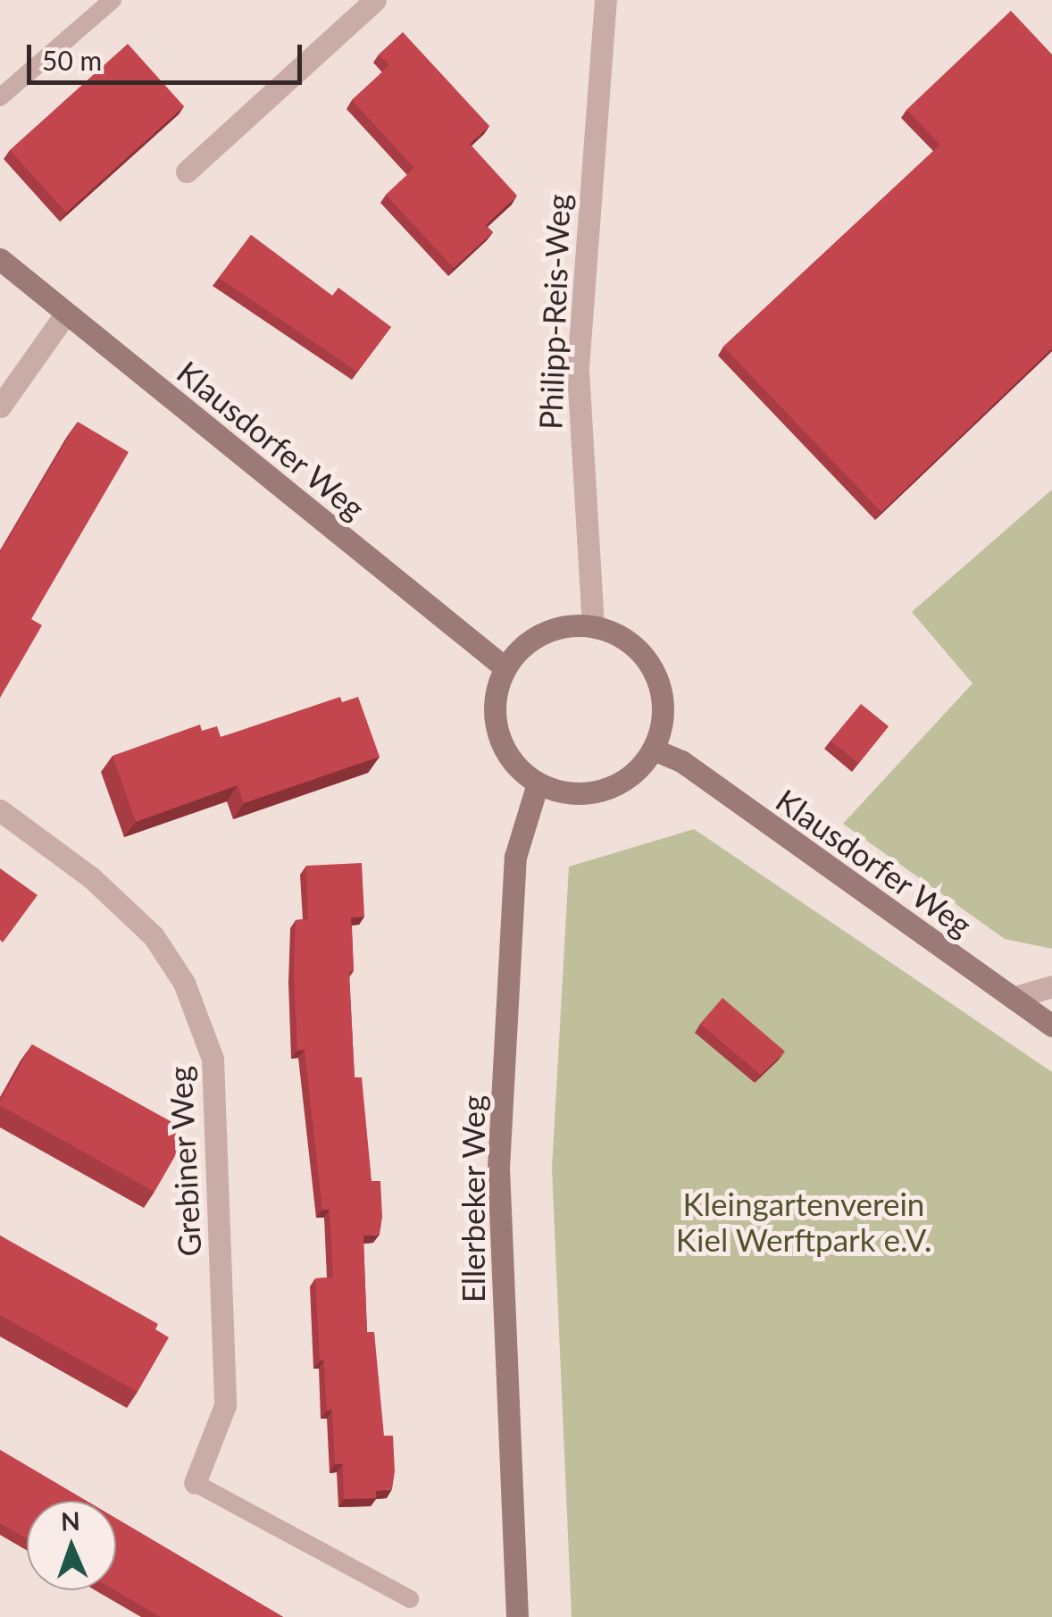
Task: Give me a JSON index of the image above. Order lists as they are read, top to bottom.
{
  "streets": {
    "street": [
      "Philipp-Reis-Weg",
      "Klausdorfer Weg",
      "Grebiner Weg",
      "Ellerbeker Weg"
    ]
  },
  "crossings": [
    ["Philipp-Reis-Weg", "Klausdorfer Weg"],
    ["Philipp-Reis-Weg", "Ellerbeker Weg"],
    ["Klausdorfer Weg", "Ellerbeker Weg"]
  ],
  "parks": ["Kleingartenverein Kiel Werftpark e.V."],
  "scale_bar": "50 m",
  "north": "top"
}
